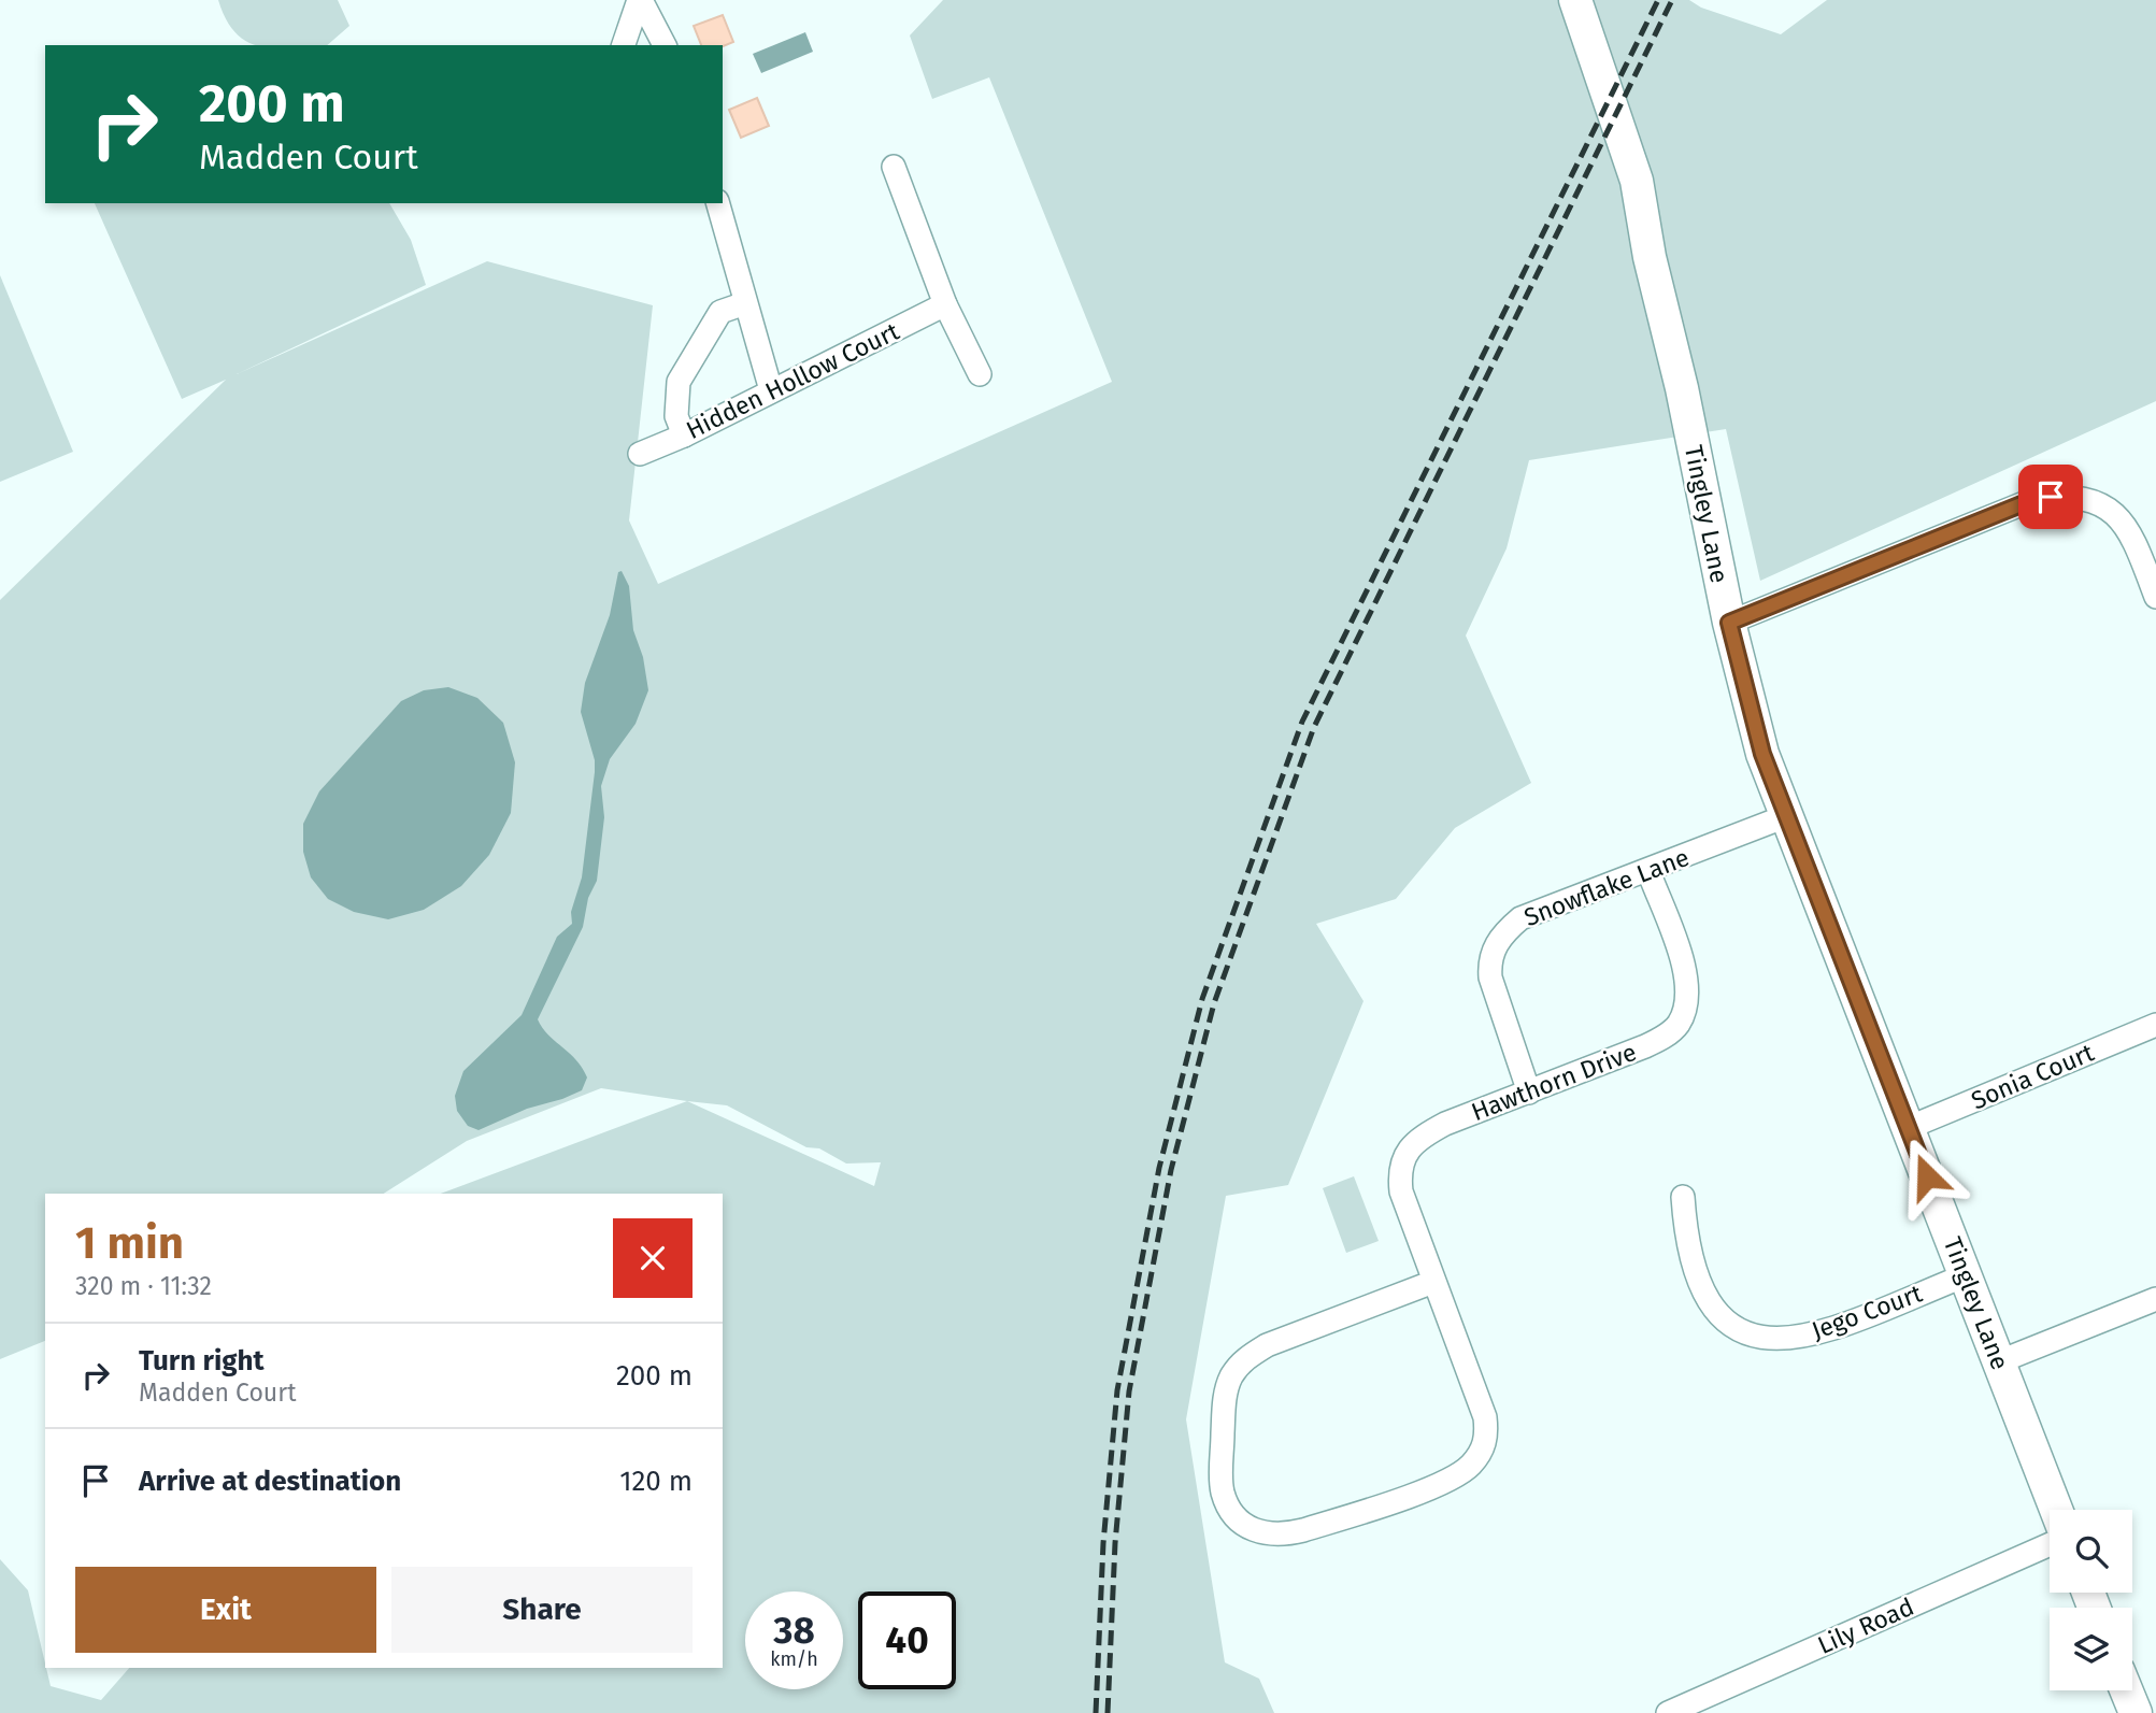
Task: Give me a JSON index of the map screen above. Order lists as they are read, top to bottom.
{
  "streets": {
    "street": [
      "Hidden Hollow Court",
      "Tingley Lane",
      "Snowflake Lane",
      "Sonia Court",
      "Hawthorn Drive",
      "Jego Court",
      "Lily Road"
    ]
  },
  "crossings": [
    ["Tingley Lane", "Snowflake Lane"],
    ["Tingley Lane", "Sonia Court"],
    ["Tingley Lane", "Jego Court"],
    ["Snowflake Lane", "Hawthorn Drive"]
  ],
  "page": {
    "turn": ["200 m", "Madden Court"],
    "heading": ["1 min", "320 m · 11:32"],
    "list": [
      {
        "name": "Turn right",
        "note": "Madden Court",
        "value": "200 m"
      },
      {
        "name": "Arrive at destination",
        "value": "120 m"
      }
    ],
    "buttons": ["Exit", "Share"],
    "speed": "38 km/h",
    "limit": "40"
  }
}
